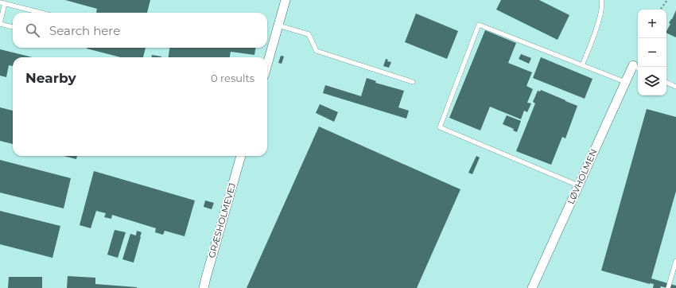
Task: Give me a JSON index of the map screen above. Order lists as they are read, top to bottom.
{
  "streets": {
    "street": ["LØVHOLMEN", "GRÆSHOLMEVEJ"]
  },
  "page": {
    "map_buttons": ["+", "−"],
    "search": "Search here",
    "heading": ["Nearby", "0 results"]
  }
}
